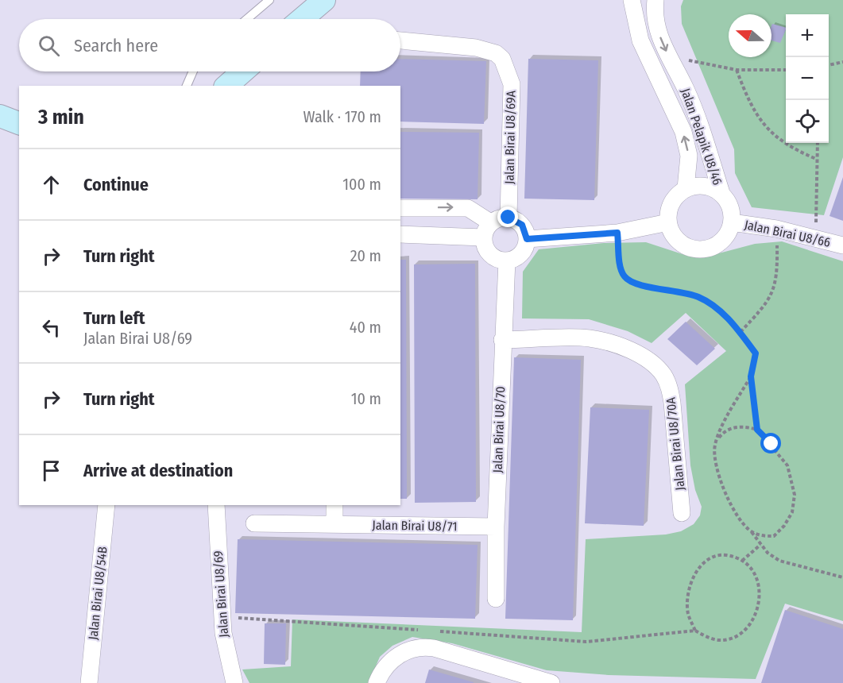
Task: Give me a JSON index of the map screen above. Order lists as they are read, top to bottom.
{
  "streets": {
    "street": [
      "Jalan Pelapik U8/46",
      "Jalan Birai U8/69A",
      "Jalan Birai U8/66",
      "Jalan Birai U8/70",
      "Jalan Birai U8/70A",
      "Jalan Birai U8/71",
      "Jalan Birai U8/54B",
      "Jalan Birai U8/69"
    ]
  },
  "crossings": [
    ["Jalan Pelapik U8/46", "Jalan Birai U8/66"],
    ["Jalan Birai U8/69A", "Jalan Birai U8/70"],
    ["Jalan Birai U8/70", "Jalan Birai U8/70A"],
    ["Jalan Birai U8/70", "Jalan Birai U8/71"]
  ],
  "north": "left",
  "page": {
    "map_buttons": ["+", "−"],
    "search": "Search here",
    "heading": ["3 min", "Walk · 170 m"],
    "list": [
      ["Continue", "100 m"],
      ["Turn right", "20 m"],
      ["Turn left", "Jalan Birai U8/69", "40 m"],
      ["Turn right", "10 m"],
      "Arrive at destination"
    ]
  }
}
